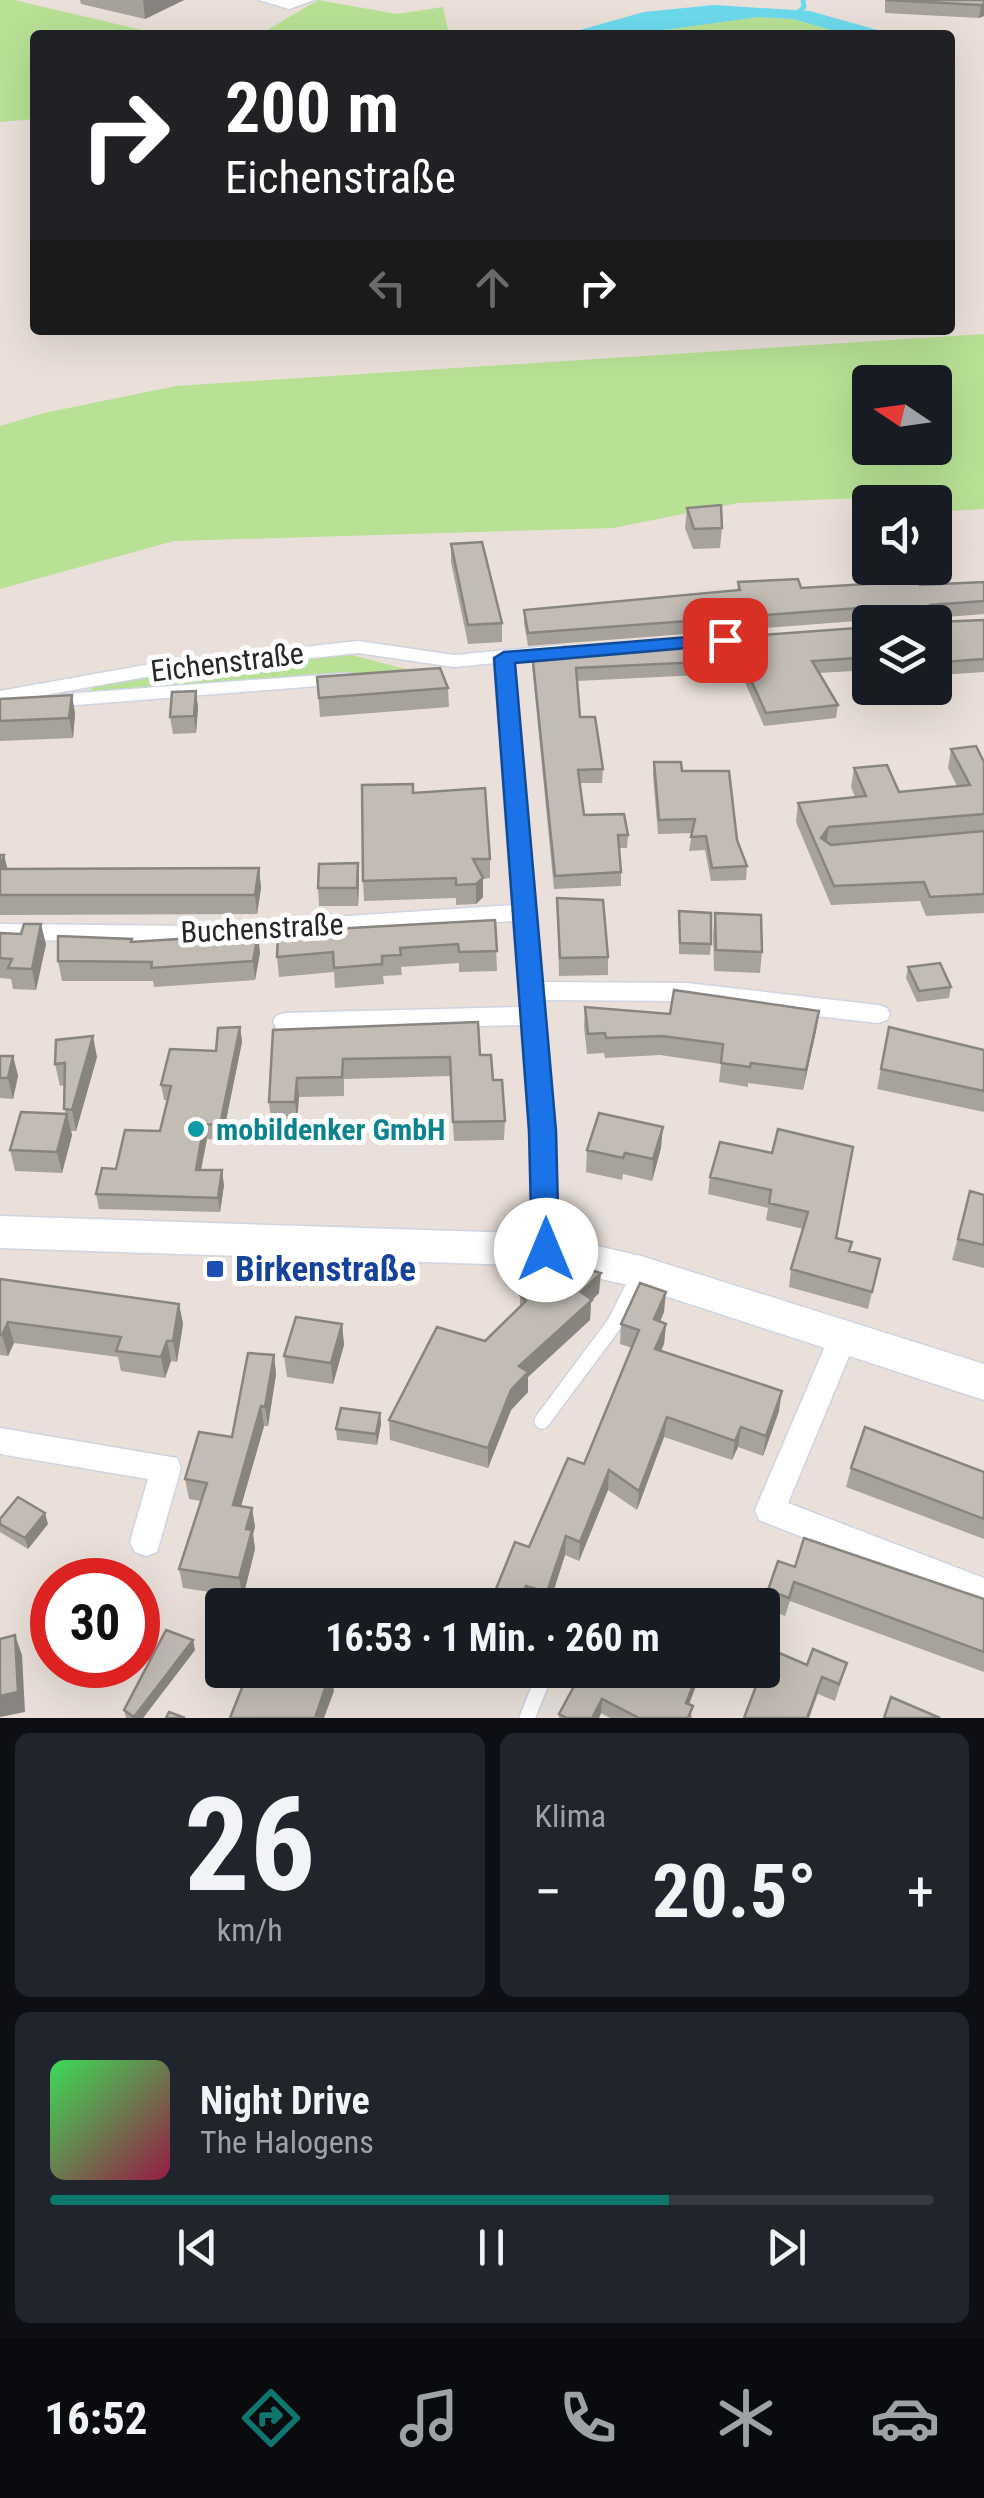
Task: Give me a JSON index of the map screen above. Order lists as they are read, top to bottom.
{
  "streets": {
    "street": ["Eichenstraße", "Buchenstraße"]
  },
  "places": {
    "other": ["mobildenker GmbH"],
    "transit": ["Birkenstraße"]
  },
  "north": "left",
  "page": {
    "turn": ["200 m", "Eichenstraße"],
    "limit": "30",
    "trip": "16:53 · 1 Min. · 260 m",
    "tile": [
      ["26", "km/h"],
      "Klima"
    ],
    "heat": ["−", "20.5°", "+"],
    "song": ["Night Drive", "The Halogens"],
    "tabs": "16:52"
  }
}
